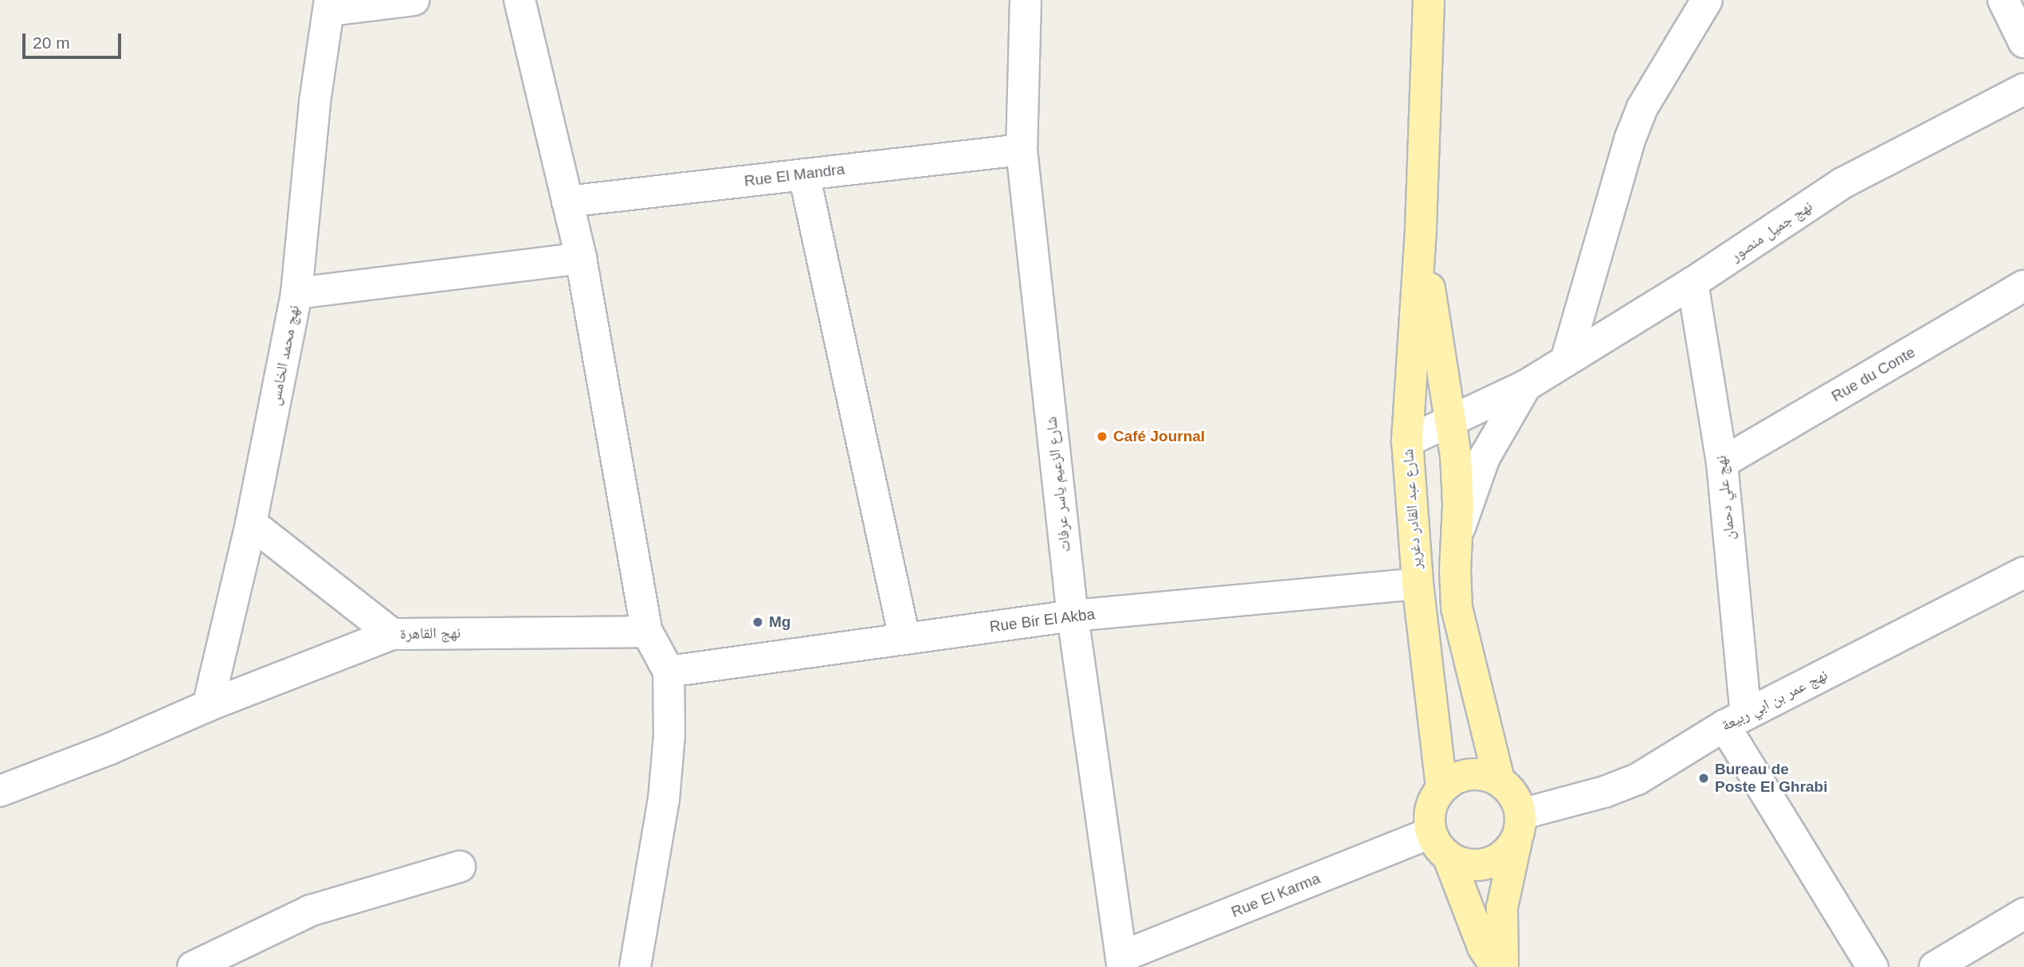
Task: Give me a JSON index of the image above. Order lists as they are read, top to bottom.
{
  "streets": {
    "main road": ["شارع عبد القادر دغرير"],
    "street": [
      "Rue El Mandra",
      "نهج جميل منصور",
      "نهج محمد الخامس",
      "Rue du Conte",
      "شارع الزعيم ياسر عرفات",
      "نهج علي دحمان",
      "Rue Bir El Akba",
      "نهج القاهرة",
      "نهج عمر بن ابي ربيعة",
      "Rue El Karma"
    ]
  },
  "crossings": [
    ["Rue El Mandra", "شارع الزعيم ياسر عرفات"],
    ["نهج جميل منصور", "نهج علي دحمان"],
    ["نهج جميل منصور", "شارع عبد القادر دغرير"],
    ["نهج محمد الخامس", "نهج القاهرة"],
    ["Rue du Conte", "نهج علي دحمان"],
    ["شارع الزعيم ياسر عرفات", "Rue Bir El Akba"],
    ["شارع الزعيم ياسر عرفات", "Rue El Karma"],
    ["نهج علي دحمان", "نهج عمر بن ابي ربيعة"],
    ["شارع عبد القادر دغرير", "Rue Bir El Akba"],
    ["شارع عبد القادر دغرير", "نهج عمر بن ابي ربيعة"],
    ["شارع عبد القادر دغرير", "Rue El Karma"],
    ["نهج عمر بن ابي ربيعة", "Rue El Karma"]
  ],
  "places": ["Café Journal", "Mg", "Bureau de Poste El Ghrabi"],
  "scale_bar": "20 m"
}
